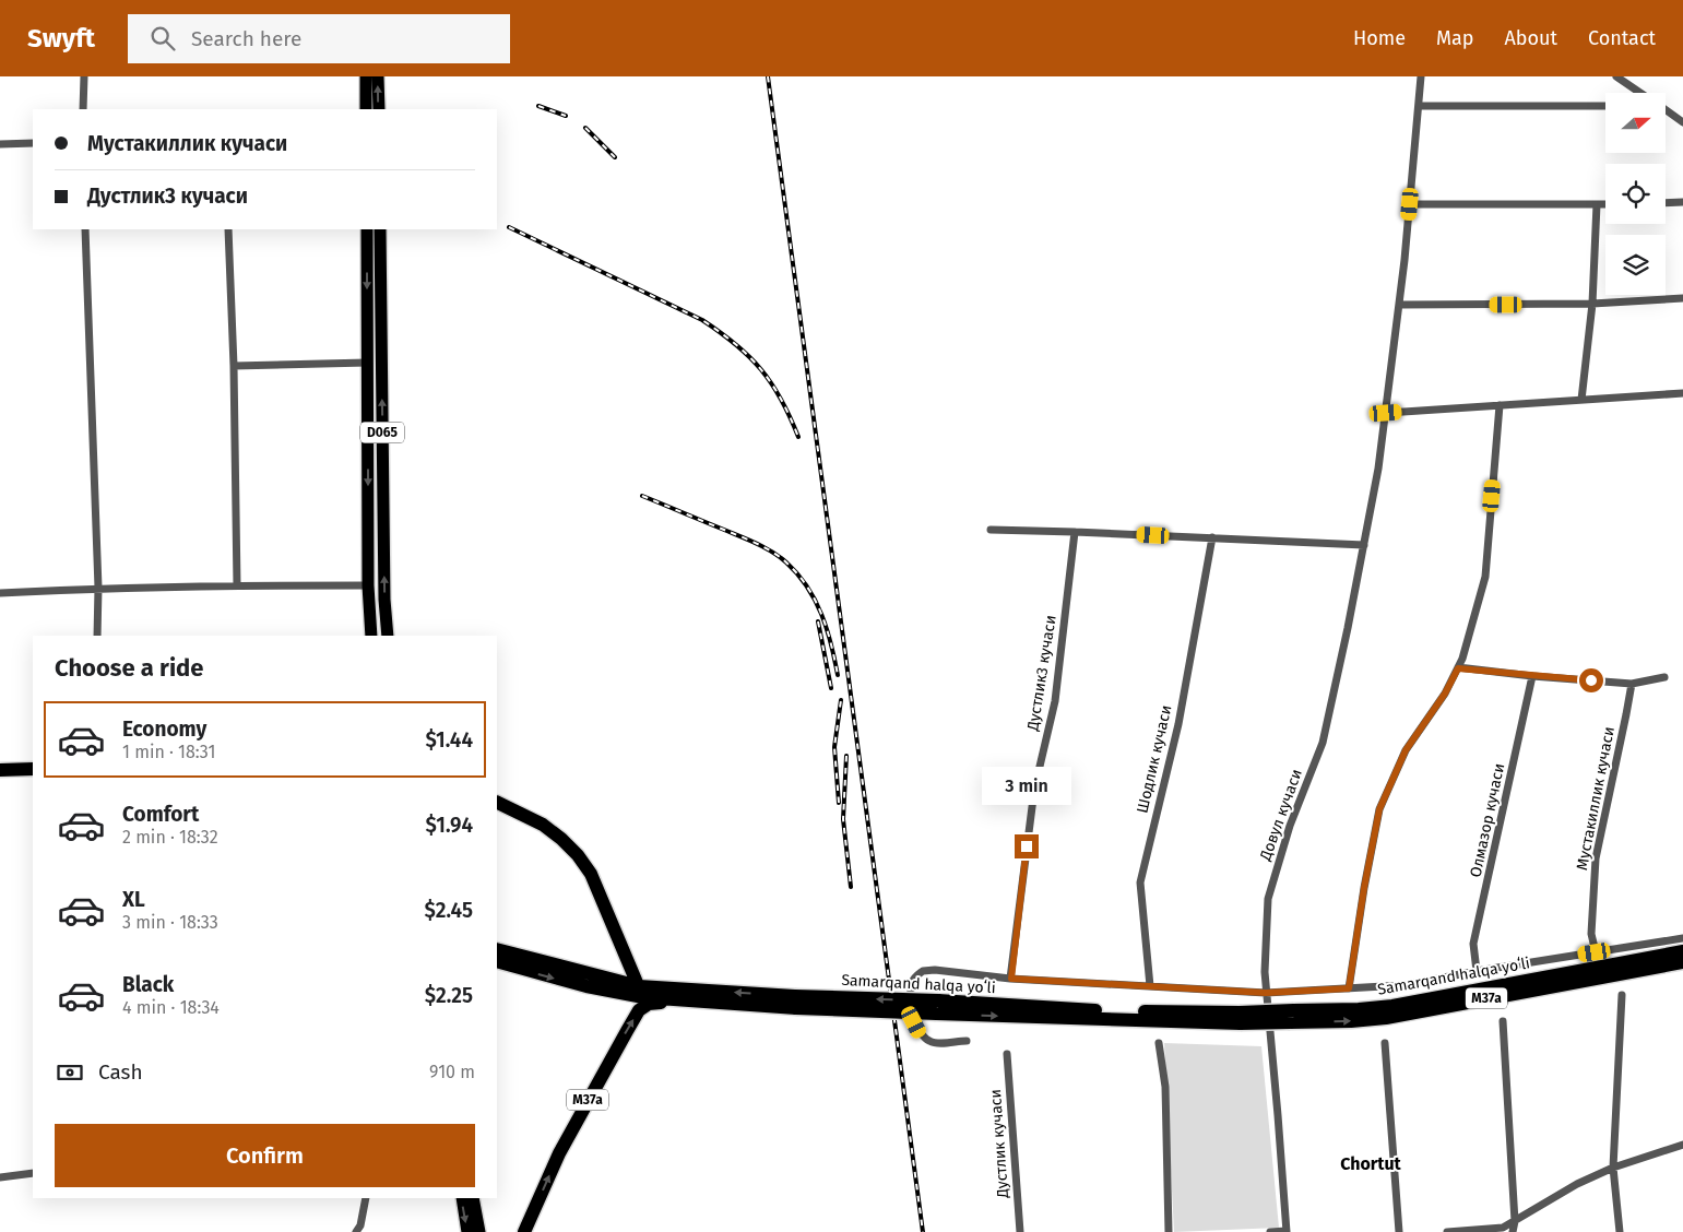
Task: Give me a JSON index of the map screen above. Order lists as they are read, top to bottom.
{
  "streets": {
    "highway": ["Samarqand halqa yoʻli", "M37a"],
    "main road": ["D065"],
    "street": [
      "Дустлик3 кучаси",
      "Шодлик кучаси",
      "Мустакиллик кучаси",
      "Довул кучаси",
      "Олмазор кучаси",
      "Дустлик кучаси"
    ]
  },
  "crossings": [
    ["Samarqand halqa yoʻli", "M37a"]
  ],
  "districts": ["Chortut"],
  "north": "right",
  "page": {
    "header": "Swyft",
    "search": "Search here",
    "nav": [
      "Home",
      "Map",
      "About",
      "Contact"
    ],
    "banner": ["Мустакиллик кучаси", "Дустлик3 кучаси"],
    "heading": "Choose a ride",
    "list": [
      {
        "name": "Economy",
        "note": "1 min · 18:31",
        "value": "$1.44"
      },
      {
        "name": "Comfort",
        "note": "2 min · 18:32",
        "value": "$1.94"
      },
      {
        "name": "XL",
        "note": "3 min · 18:33",
        "value": "$2.45"
      },
      {
        "name": "Black",
        "note": "4 min · 18:34",
        "value": "$2.25"
      }
    ],
    "bubble": "3 min",
    "pay": ["Cash", "910 m"],
    "buttons": "Confirm"
  }
}
